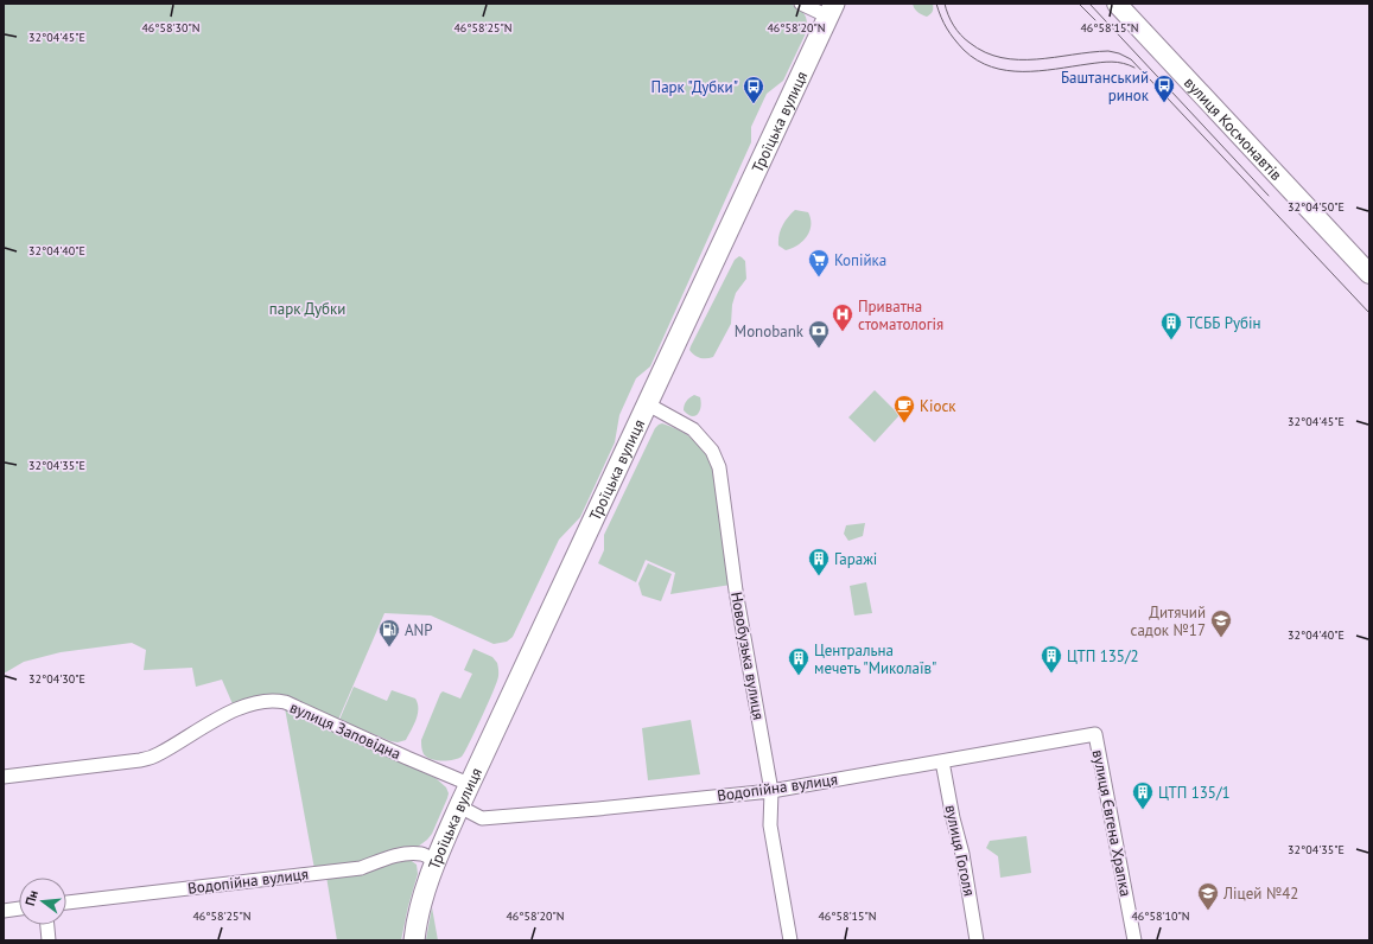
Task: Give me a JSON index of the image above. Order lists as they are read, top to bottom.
{
  "streets": {
    "main road": ["Троїцька вулиця", "вулиця Космонавтів"],
    "street": [
      "Новобузька вулиця",
      "вулиця Заповідна",
      "Водопійна вулиця",
      "вулиця Євгена Храпка",
      "вулиця Гоголя"
    ]
  },
  "crossings": [
    ["Троїцька вулиця", "Новобузька вулиця"],
    ["Троїцька вулиця", "вулиця Заповідна"],
    ["Троїцька вулиця", "Водопійна вулиця"],
    ["Новобузька вулиця", "Водопійна вулиця"],
    ["Водопійна вулиця", "вулиця Євгена Храпка"],
    ["Водопійна вулиця", "вулиця Гоголя"]
  ],
  "parks": ["парк Дубки"],
  "places": {
    "bus stop": ["Баштанський ринок", "Парк \"Дубки\""],
    "supermarket": ["Копійка"],
    "hospital": ["Приватна стоматологія"],
    "building": [
      "ТСББ Рубін",
      "Гаражі",
      "ЦТП 135/2",
      "Центральна мечеть \"Миколаїв\"",
      "ЦТП 135/1"
    ],
    "bank": ["Monobank"],
    "cafe": ["Кіоск"],
    "school or university": ["Дитячий садок №17", "Ліцей №42"],
    "fuel station": ["ANP"]
  },
  "north": "left",
  "coordinates": [
    "46°58'30\"N",
    "46°58'25\"N",
    "46°58'20\"N",
    "46°58'15\"N",
    "32°04'45\"E",
    "32°04'50\"E",
    "32°04'40\"E",
    "32°04'35\"E",
    "32°04'30\"E",
    "46°58'10\"N"
  ]
}
